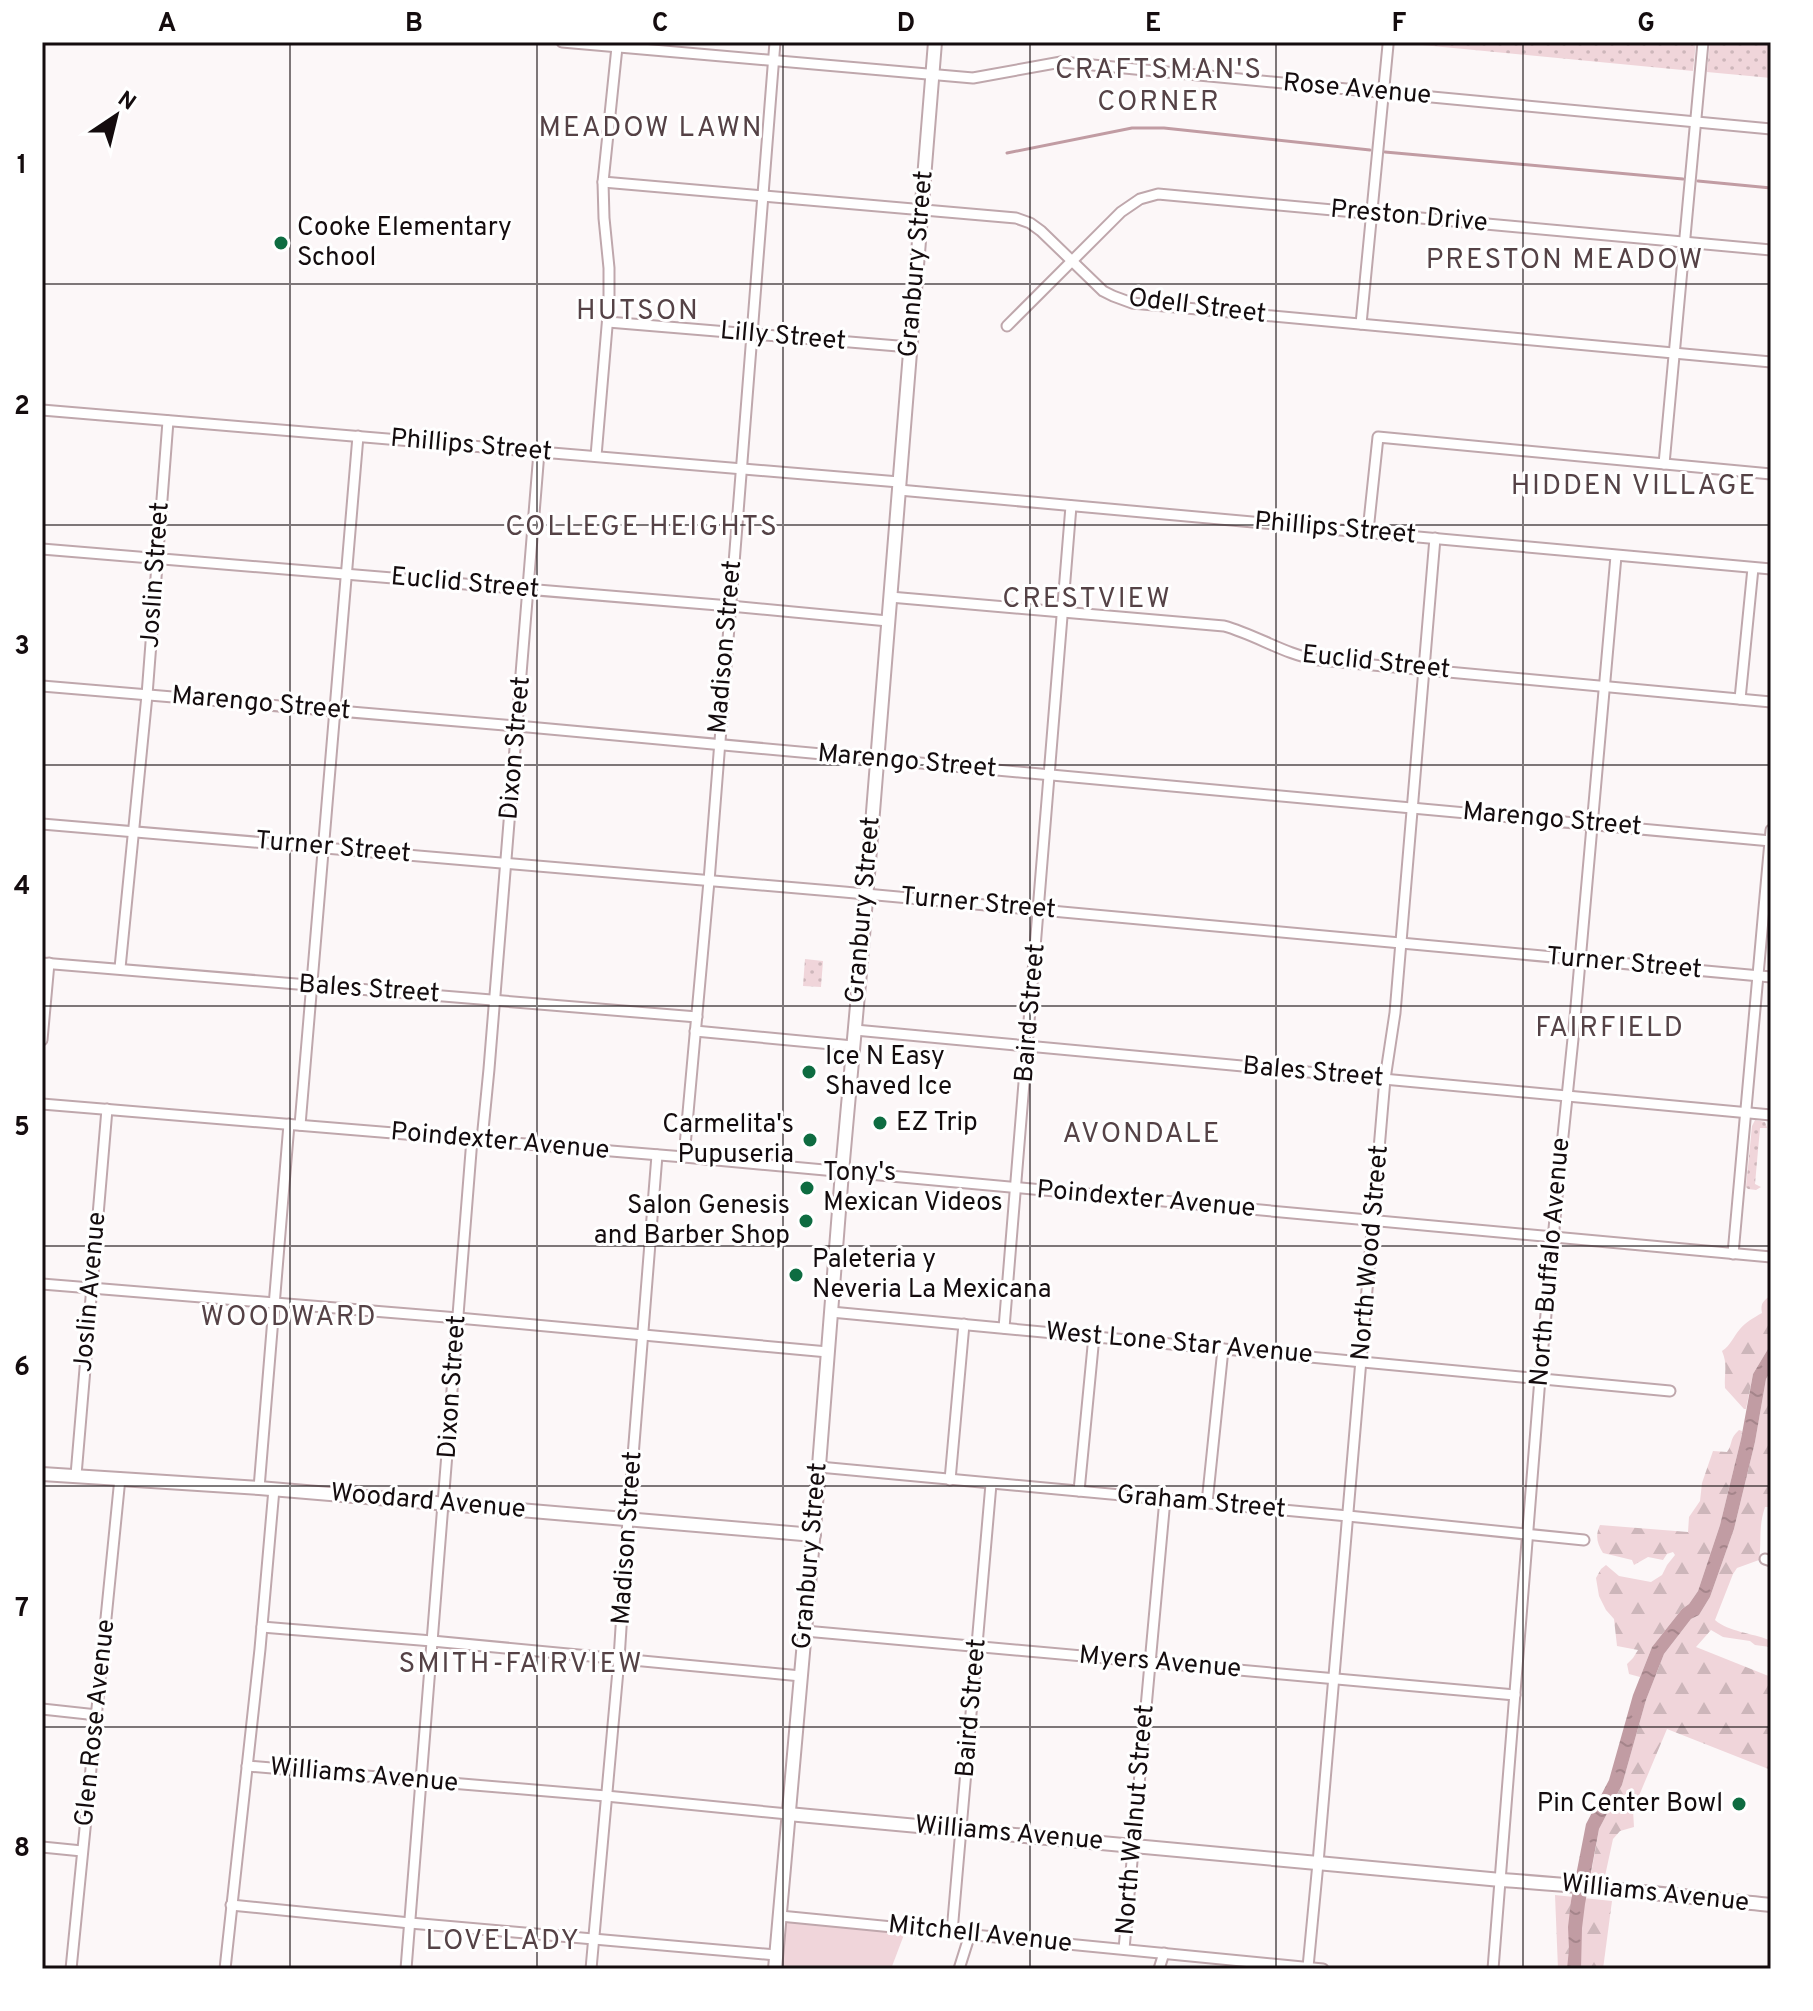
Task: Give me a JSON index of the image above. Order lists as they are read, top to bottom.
{
  "streets": {
    "street": [
      "Rose Avenue",
      "Preston Drive",
      "Granbury Street",
      "Odell Street",
      "Lilly Street",
      "Phillips Street",
      "Joslin Street",
      "Euclid Street",
      "Madison Street",
      "Marengo Street",
      "Dixon Street",
      "Turner Street",
      "Bales Street",
      "Baird Street",
      "Poindexter Avenue",
      "North Wood Street",
      "North Buffalo Avenue",
      "Joslin Avenue",
      "West Lone Star Avenue",
      "Woodard Avenue",
      "Graham Street",
      "Myers Avenue",
      "Glen Rose Avenue",
      "Williams Avenue",
      "North Walnut Street",
      "Mitchell Avenue"
    ]
  },
  "crossings": [
    ["Rose Avenue", "Granbury Street"],
    ["Rose Avenue", "Madison Street"],
    ["Preston Drive", "Odell Street"],
    ["Granbury Street", "Odell Street"],
    ["Granbury Street", "Lilly Street"],
    ["Granbury Street", "Phillips Street"],
    ["Granbury Street", "Euclid Street"],
    ["Granbury Street", "Marengo Street"],
    ["Granbury Street", "Turner Street"],
    ["Granbury Street", "Bales Street"],
    ["Granbury Street", "Poindexter Avenue"],
    ["Granbury Street", "West Lone Star Avenue"],
    ["Granbury Street", "Woodard Avenue"],
    ["Granbury Street", "Graham Street"],
    ["Granbury Street", "Myers Avenue"],
    ["Granbury Street", "Williams Avenue"],
    ["Granbury Street", "Mitchell Avenue"],
    ["Odell Street", "Madison Street"],
    ["Lilly Street", "Madison Street"],
    ["Phillips Street", "Joslin Street"],
    ["Phillips Street", "Madison Street"],
    ["Phillips Street", "Dixon Street"],
    ["Phillips Street", "Baird Street"],
    ["Phillips Street", "North Wood Street"],
    ["Phillips Street", "North Buffalo Avenue"],
    ["Joslin Street", "Euclid Street"],
    ["Joslin Street", "Marengo Street"],
    ["Joslin Street", "Turner Street"],
    ["Joslin Street", "Bales Street"],
    ["Euclid Street", "Madison Street"],
    ["Euclid Street", "Dixon Street"],
    ["Euclid Street", "Baird Street"],
    ["Euclid Street", "North Wood Street"],
    ["Euclid Street", "North Buffalo Avenue"],
    ["Madison Street", "Marengo Street"],
    ["Madison Street", "Turner Street"],
    ["Madison Street", "Bales Street"],
    ["Madison Street", "Poindexter Avenue"],
    ["Madison Street", "Woodard Avenue"],
    ["Madison Street", "Williams Avenue"],
    ["Marengo Street", "Dixon Street"],
    ["Marengo Street", "Baird Street"],
    ["Marengo Street", "North Wood Street"],
    ["Marengo Street", "North Buffalo Avenue"],
    ["Dixon Street", "Turner Street"],
    ["Dixon Street", "Bales Street"],
    ["Dixon Street", "Poindexter Avenue"],
    ["Dixon Street", "Woodard Avenue"],
    ["Dixon Street", "Williams Avenue"],
    ["Turner Street", "Baird Street"],
    ["Turner Street", "North Wood Street"],
    ["Turner Street", "North Buffalo Avenue"],
    ["Bales Street", "Baird Street"],
    ["Bales Street", "North Wood Street"],
    ["Bales Street", "North Buffalo Avenue"],
    ["Baird Street", "Poindexter Avenue"],
    ["Baird Street", "West Lone Star Avenue"],
    ["Baird Street", "Graham Street"],
    ["Baird Street", "Myers Avenue"],
    ["Baird Street", "Williams Avenue"],
    ["Baird Street", "Mitchell Avenue"],
    ["Poindexter Avenue", "North Wood Street"],
    ["Poindexter Avenue", "North Buffalo Avenue"],
    ["Poindexter Avenue", "Joslin Avenue"],
    ["North Wood Street", "West Lone Star Avenue"],
    ["North Wood Street", "Graham Street"],
    ["North Wood Street", "Myers Avenue"],
    ["North Wood Street", "Williams Avenue"],
    ["North Wood Street", "Mitchell Avenue"],
    ["North Buffalo Avenue", "West Lone Star Avenue"],
    ["North Buffalo Avenue", "Graham Street"],
    ["North Buffalo Avenue", "Myers Avenue"],
    ["North Buffalo Avenue", "Williams Avenue"],
    ["Joslin Avenue", "Woodard Avenue"],
    ["Woodard Avenue", "Glen Rose Avenue"],
    ["Graham Street", "North Walnut Street"],
    ["Myers Avenue", "North Walnut Street"],
    ["Williams Avenue", "North Walnut Street"],
    ["North Walnut Street", "Mitchell Avenue"]
  ],
  "districts": [
    "CRAFTSMAN'S CORNER",
    "MEADOW LAWN",
    "PRESTON MEADOW",
    "HUTSON",
    "HIDDEN VILLAGE",
    "COLLEGE HEIGHTS",
    "CRESTVIEW",
    "FAIRFIELD",
    "AVONDALE",
    "WOODWARD",
    "SMITH-FAIRVIEW",
    "LOVELADY"
  ],
  "places": [
    "Cooke Elementary School",
    "Ice N Easy Shaved Ice",
    "EZ Trip",
    "Carmelita's Pupuseria",
    "Tony's Mexican Videos",
    "Salon Genesis and Barber Shop",
    "Paleteria y Neveria La Mexicana",
    "Pin Center Bowl"
  ],
  "north": "top right",
  "grid": {
    "columns": [
      "A",
      "B",
      "C",
      "D",
      "E",
      "F",
      "G"
    ],
    "rows": [
      "1",
      "2",
      "3",
      "4",
      "5",
      "6",
      "7",
      "8"
    ]
  }
}
